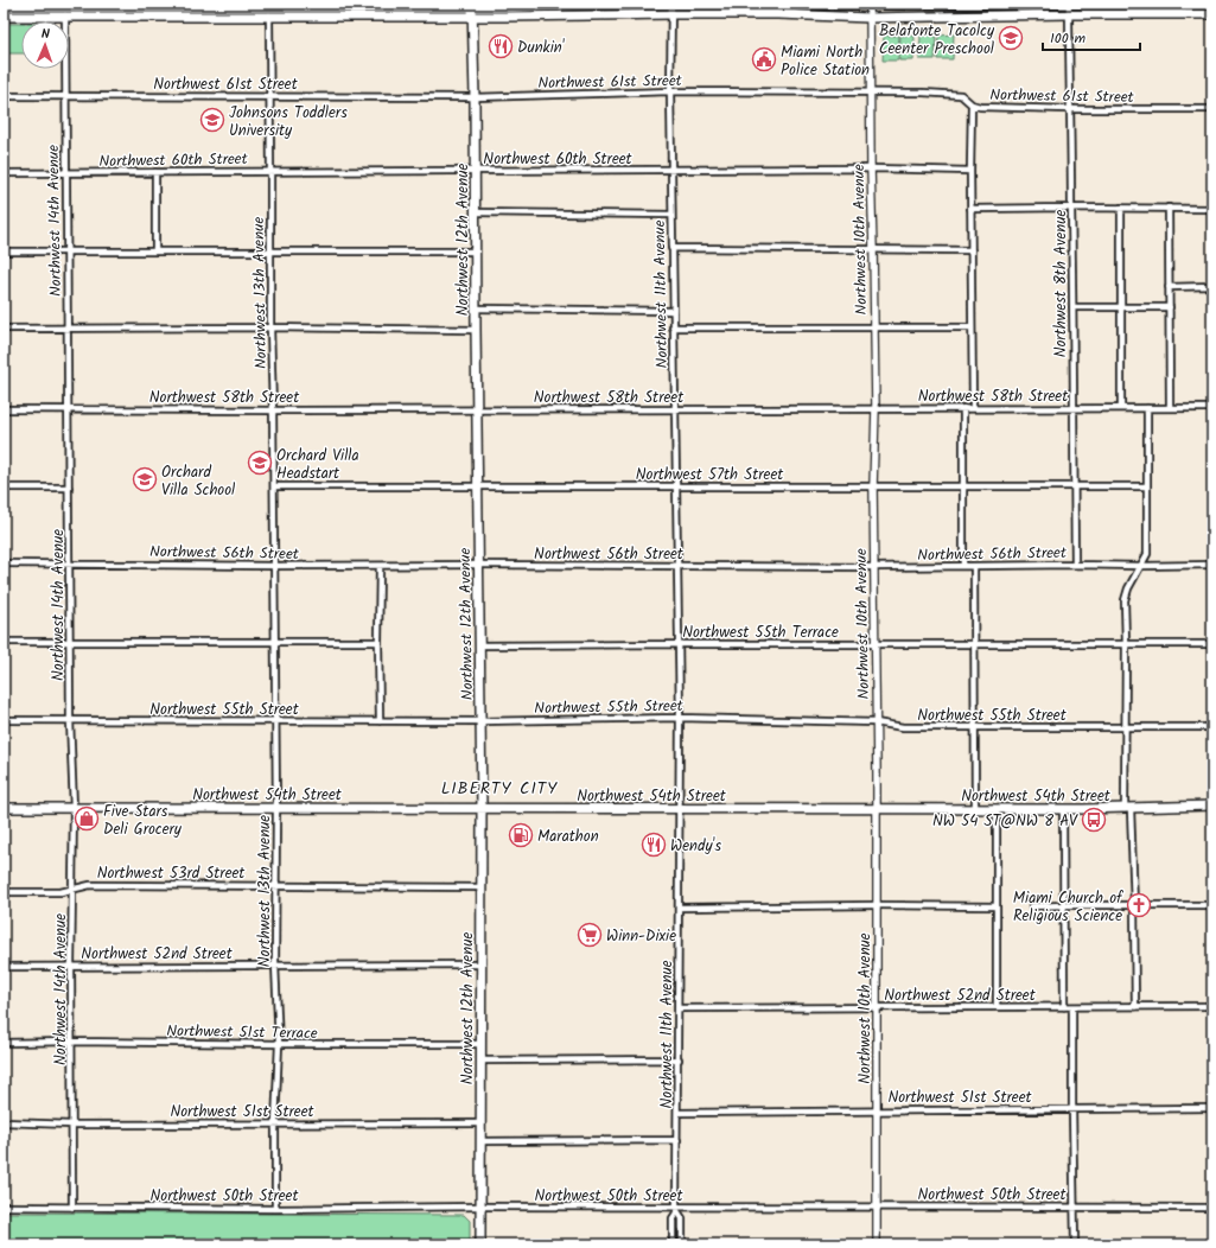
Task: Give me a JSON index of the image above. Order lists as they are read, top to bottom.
{
  "streets": {
    "main road": ["Northwest 12th Avenue", "Northwest 54th Street"],
    "street": [
      "Northwest 61st Street",
      "Northwest 60th Street",
      "Northwest 14th Avenue",
      "Northwest 10th Avenue",
      "Northwest 8th Avenue",
      "Northwest 13th Avenue",
      "Northwest 11th Avenue",
      "Northwest 58th Street",
      "Northwest 57th Street",
      "Northwest 56th Street",
      "Northwest 55th Terrace",
      "Northwest 55th Street",
      "Northwest 53rd Street",
      "Northwest 52nd Street",
      "Northwest 51st Terrace",
      "Northwest 51st Street",
      "Northwest 50th Street"
    ]
  },
  "crossings": [
    ["Northwest 61st Street", "Northwest 14th Avenue"],
    ["Northwest 61st Street", "Northwest 12th Avenue"],
    ["Northwest 61st Street", "Northwest 10th Avenue"],
    ["Northwest 61st Street", "Northwest 8th Avenue"],
    ["Northwest 61st Street", "Northwest 13th Avenue"],
    ["Northwest 61st Street", "Northwest 11th Avenue"],
    ["Northwest 60th Street", "Northwest 14th Avenue"],
    ["Northwest 60th Street", "Northwest 12th Avenue"],
    ["Northwest 60th Street", "Northwest 10th Avenue"],
    ["Northwest 60th Street", "Northwest 13th Avenue"],
    ["Northwest 60th Street", "Northwest 11th Avenue"],
    ["Northwest 14th Avenue", "Northwest 58th Street"],
    ["Northwest 14th Avenue", "Northwest 56th Street"],
    ["Northwest 14th Avenue", "Northwest 55th Street"],
    ["Northwest 14th Avenue", "Northwest 54th Street"],
    ["Northwest 14th Avenue", "Northwest 53rd Street"],
    ["Northwest 14th Avenue", "Northwest 52nd Street"],
    ["Northwest 14th Avenue", "Northwest 51st Terrace"],
    ["Northwest 14th Avenue", "Northwest 51st Street"],
    ["Northwest 14th Avenue", "Northwest 50th Street"],
    ["Northwest 12th Avenue", "Northwest 58th Street"],
    ["Northwest 12th Avenue", "Northwest 57th Street"],
    ["Northwest 12th Avenue", "Northwest 56th Street"],
    ["Northwest 12th Avenue", "Northwest 55th Terrace"],
    ["Northwest 12th Avenue", "Northwest 55th Street"],
    ["Northwest 12th Avenue", "Northwest 54th Street"],
    ["Northwest 12th Avenue", "Northwest 53rd Street"],
    ["Northwest 12th Avenue", "Northwest 52nd Street"],
    ["Northwest 12th Avenue", "Northwest 51st Terrace"],
    ["Northwest 12th Avenue", "Northwest 51st Street"],
    ["Northwest 12th Avenue", "Northwest 50th Street"],
    ["Northwest 10th Avenue", "Northwest 58th Street"],
    ["Northwest 10th Avenue", "Northwest 57th Street"],
    ["Northwest 10th Avenue", "Northwest 56th Street"],
    ["Northwest 10th Avenue", "Northwest 55th Terrace"],
    ["Northwest 10th Avenue", "Northwest 55th Street"],
    ["Northwest 10th Avenue", "Northwest 54th Street"],
    ["Northwest 10th Avenue", "Northwest 52nd Street"],
    ["Northwest 10th Avenue", "Northwest 51st Street"],
    ["Northwest 10th Avenue", "Northwest 50th Street"],
    ["Northwest 8th Avenue", "Northwest 58th Street"],
    ["Northwest 8th Avenue", "Northwest 57th Street"],
    ["Northwest 8th Avenue", "Northwest 56th Street"],
    ["Northwest 13th Avenue", "Northwest 58th Street"],
    ["Northwest 13th Avenue", "Northwest 57th Street"],
    ["Northwest 13th Avenue", "Northwest 56th Street"],
    ["Northwest 13th Avenue", "Northwest 55th Street"],
    ["Northwest 13th Avenue", "Northwest 54th Street"],
    ["Northwest 13th Avenue", "Northwest 53rd Street"],
    ["Northwest 13th Avenue", "Northwest 52nd Street"],
    ["Northwest 13th Avenue", "Northwest 51st Terrace"],
    ["Northwest 13th Avenue", "Northwest 51st Street"],
    ["Northwest 13th Avenue", "Northwest 50th Street"],
    ["Northwest 11th Avenue", "Northwest 58th Street"],
    ["Northwest 11th Avenue", "Northwest 57th Street"],
    ["Northwest 11th Avenue", "Northwest 56th Street"],
    ["Northwest 11th Avenue", "Northwest 55th Terrace"],
    ["Northwest 11th Avenue", "Northwest 55th Street"],
    ["Northwest 11th Avenue", "Northwest 54th Street"],
    ["Northwest 11th Avenue", "Northwest 52nd Street"],
    ["Northwest 11th Avenue", "Northwest 51st Street"],
    ["Northwest 11th Avenue", "Northwest 50th Street"]
  ],
  "districts": ["LIBERTY CITY"],
  "places": {
    "school or university": [
      "Belafonte Tacolcy Ceenter Preschool",
      "Johnsons Toddlers University",
      "Orchard Villa Headstart",
      "Orchard Villa School"
    ],
    "restaurant": ["Dunkin'", "Wendy's"],
    "public building": ["Miami North Police Station"],
    "shop": ["Five Stars Deli Grocery"],
    "bus stop": ["NW 54 ST@NW 8 AV"],
    "fuel station": ["Marathon"],
    "church": ["Miami Church of Religious Science"],
    "supermarket": ["Winn-Dixie"]
  },
  "scale_bar": "100 m",
  "north": "top"
}
